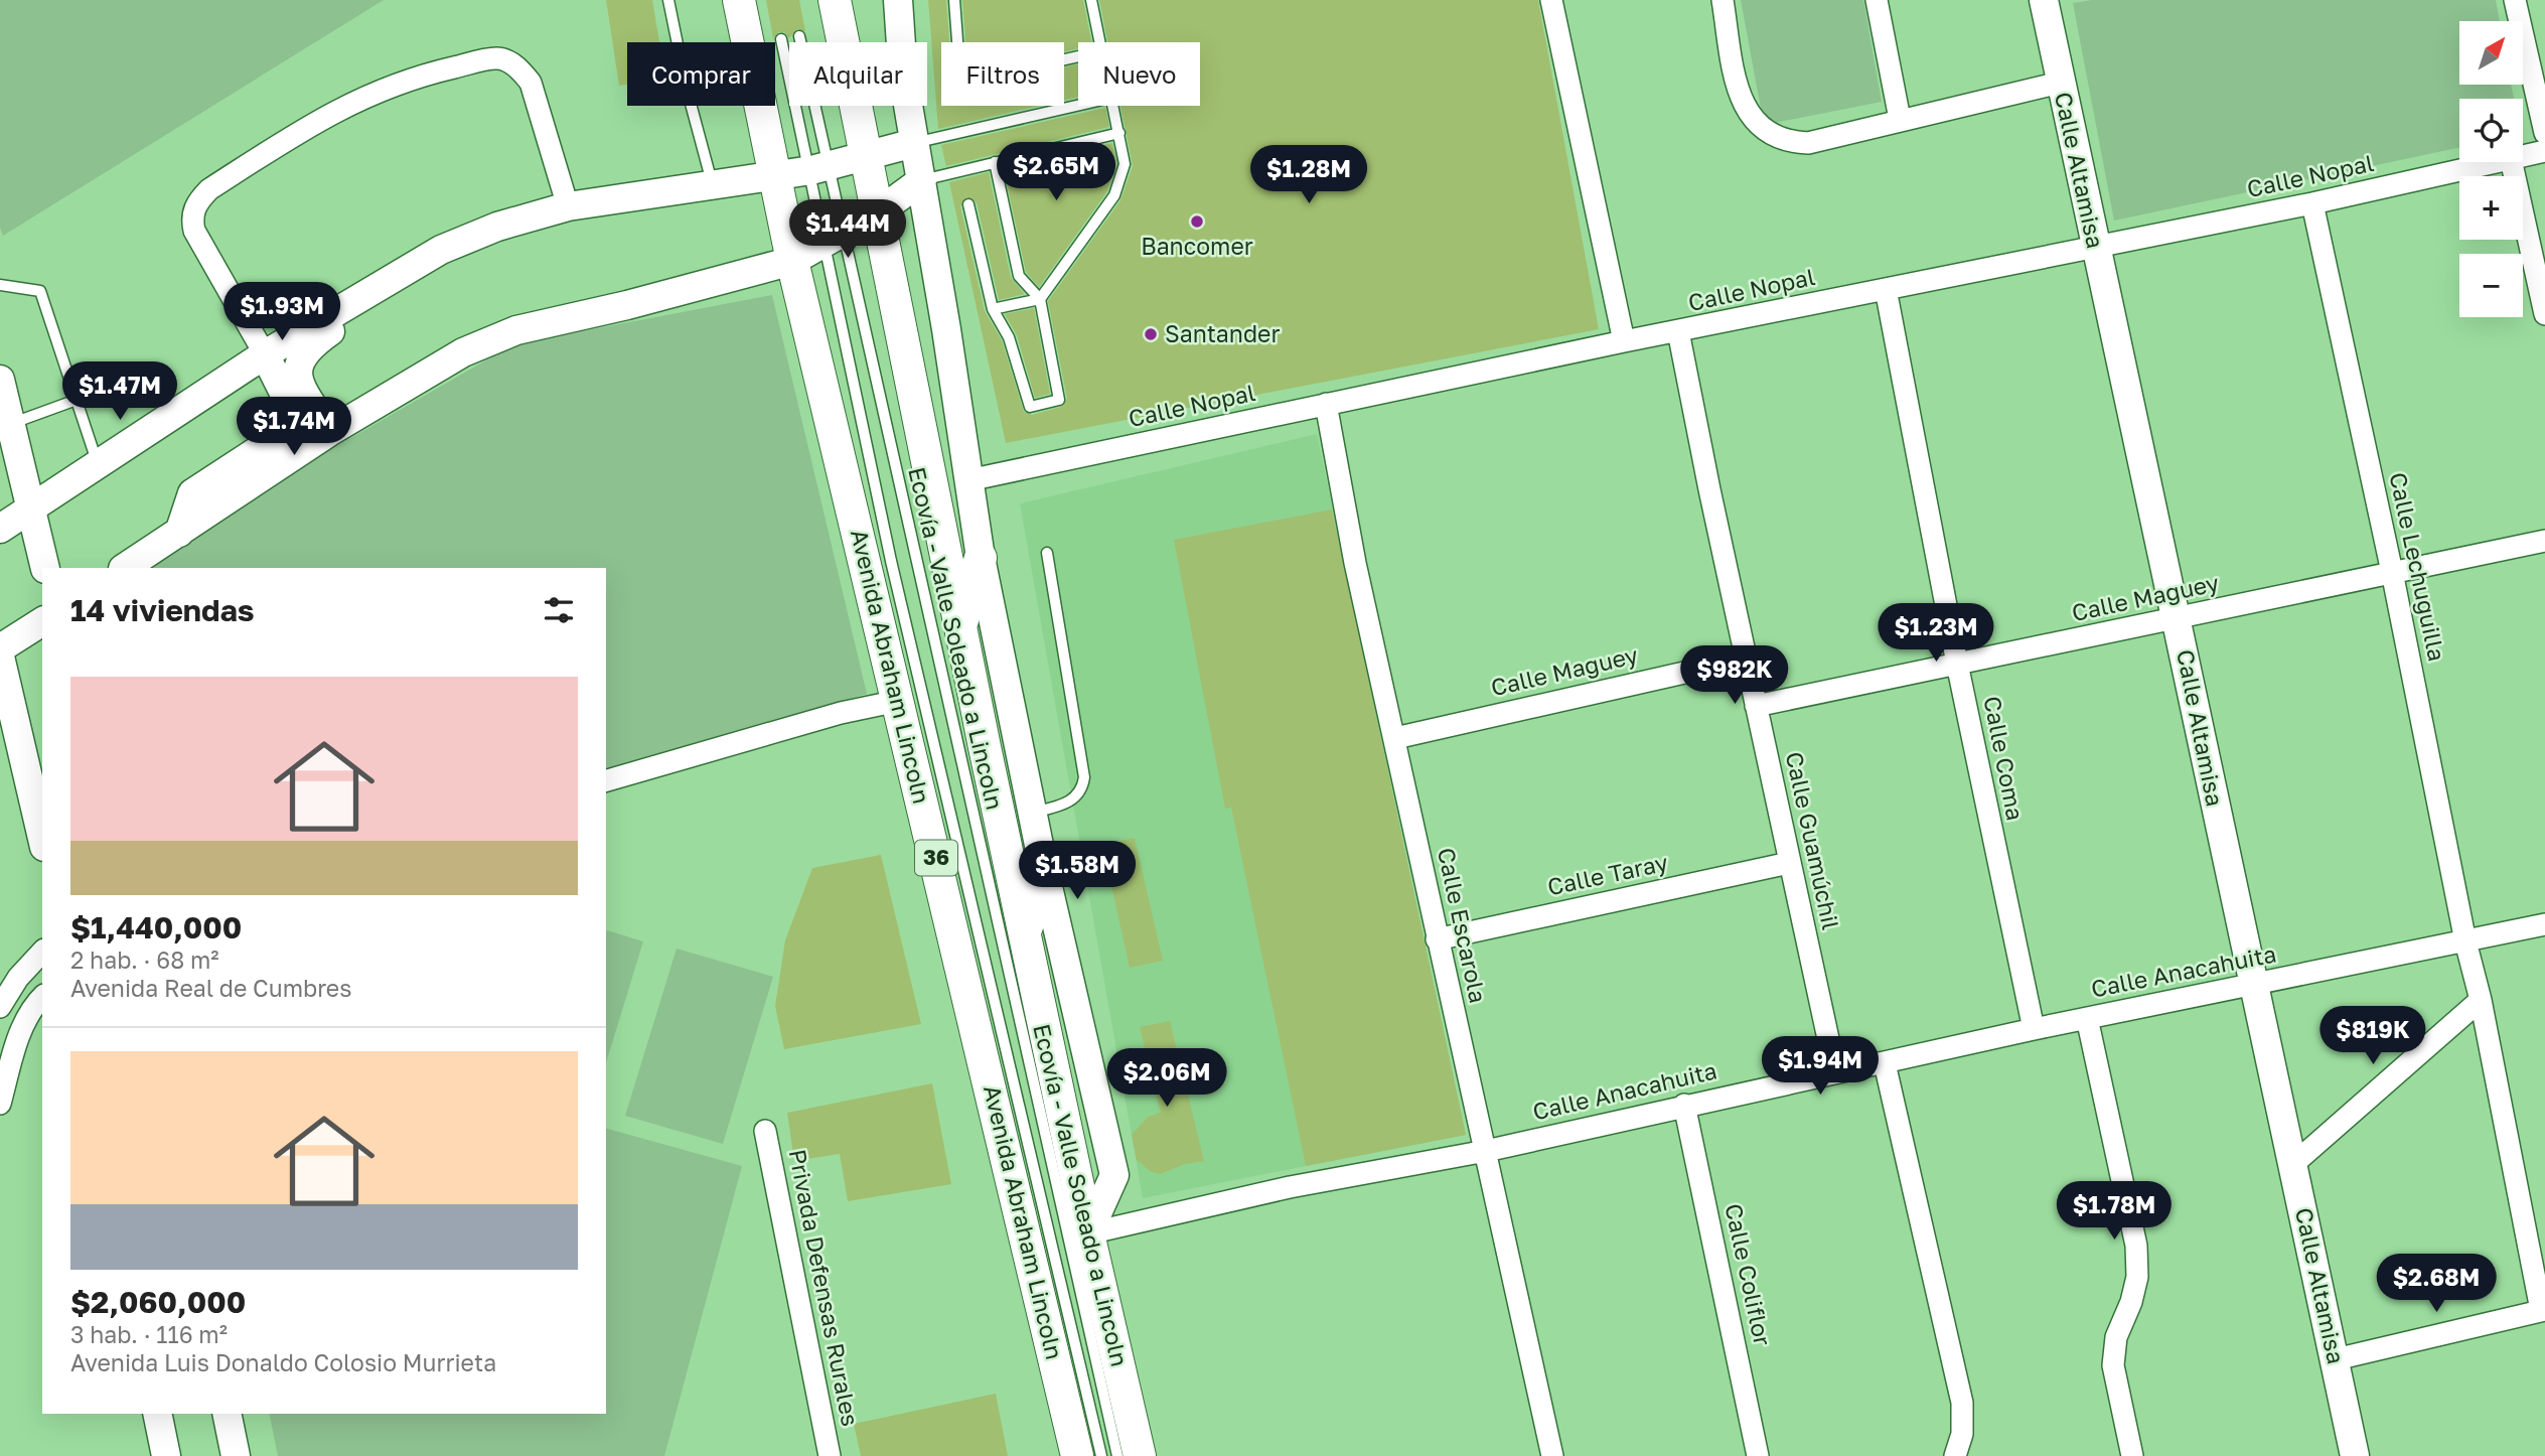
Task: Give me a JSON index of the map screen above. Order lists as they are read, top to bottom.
{
  "streets": {
    "main road": ["Avenida Abraham Lincoln", "36"],
    "street": [
      "Calle Altamisa",
      "Calle Nopal",
      "Calle Lechuguilla",
      "Calle Maguey",
      "Calle Coma",
      "Calle Guamúchil",
      "Calle Taray",
      "Calle Escarola",
      "Calle Anacahuita",
      "Calle Coliflor",
      "Privada Defensas Rurales"
    ],
    "lane": ["Ecovía - Valle Soleado a Lincoln"]
  },
  "crossings": [
    ["Calle Altamisa", "Calle Nopal"],
    ["Calle Altamisa", "Calle Maguey"],
    ["Calle Altamisa", "Calle Anacahuita"],
    ["Calle Nopal", "Calle Lechuguilla"],
    ["Calle Nopal", "Calle Coma"],
    ["Calle Nopal", "Calle Guamúchil"],
    ["Calle Nopal", "Calle Escarola"],
    ["Calle Lechuguilla", "Calle Maguey"],
    ["Calle Lechuguilla", "Calle Anacahuita"],
    ["Calle Maguey", "Calle Coma"],
    ["Calle Maguey", "Calle Guamúchil"],
    ["Calle Maguey", "Calle Escarola"],
    ["Calle Coma", "Calle Anacahuita"],
    ["Calle Guamúchil", "Calle Taray"],
    ["Calle Guamúchil", "Calle Anacahuita"],
    ["Calle Taray", "Calle Escarola"],
    ["Calle Escarola", "Calle Anacahuita"],
    ["Calle Anacahuita", "Calle Coliflor"]
  ],
  "places": ["Bancomer", "Santander"],
  "north": "top right",
  "page": {
    "map_buttons": ["+", "−"],
    "chip": [
      "Comprar",
      "Alquilar",
      "Filtros",
      "Nuevo"
    ],
    "price": [
      "$2.65M",
      "$1.28M",
      "$1.44M",
      "$1.93M",
      "$1.47M",
      "$1.74M",
      "$1.23M",
      "$982K",
      "$1.58M",
      "$819K",
      "$1.94M",
      "$2.06M",
      "$1.78M",
      "$2.68M"
    ],
    "heading": "14 viviendas",
    "list": [
      {
        "name": "$1,440,000",
        "note": "2 hab. · 68 m² · Avenida Real de Cumbres"
      },
      {
        "name": "$2,060,000",
        "note": "3 hab. · 116 m² · Avenida Luis Donaldo Colosio Murrieta"
      }
    ]
  }
}
